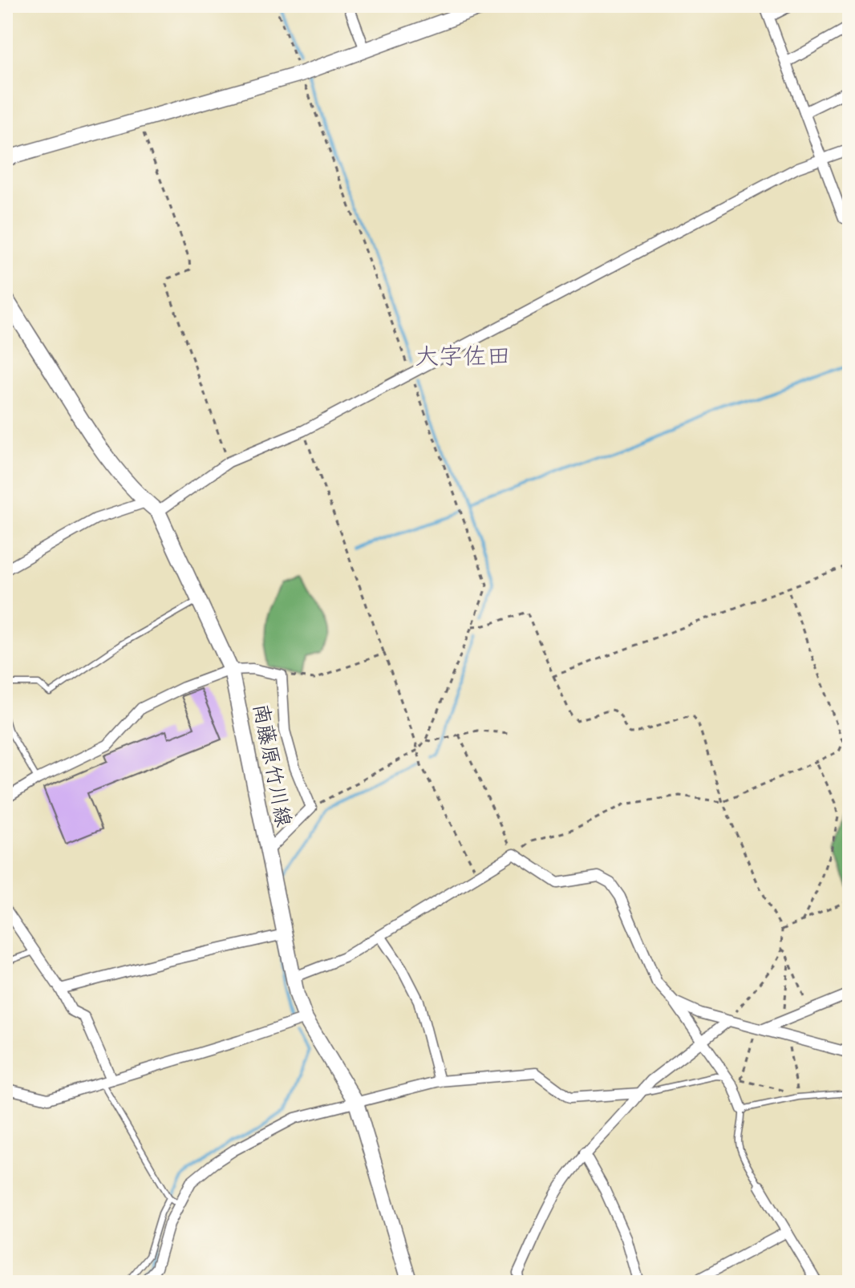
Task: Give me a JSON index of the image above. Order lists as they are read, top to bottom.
{
  "streets": {
    "main road": ["南藤原竹川線"]
  },
  "districts": ["大字佐田"]
}
